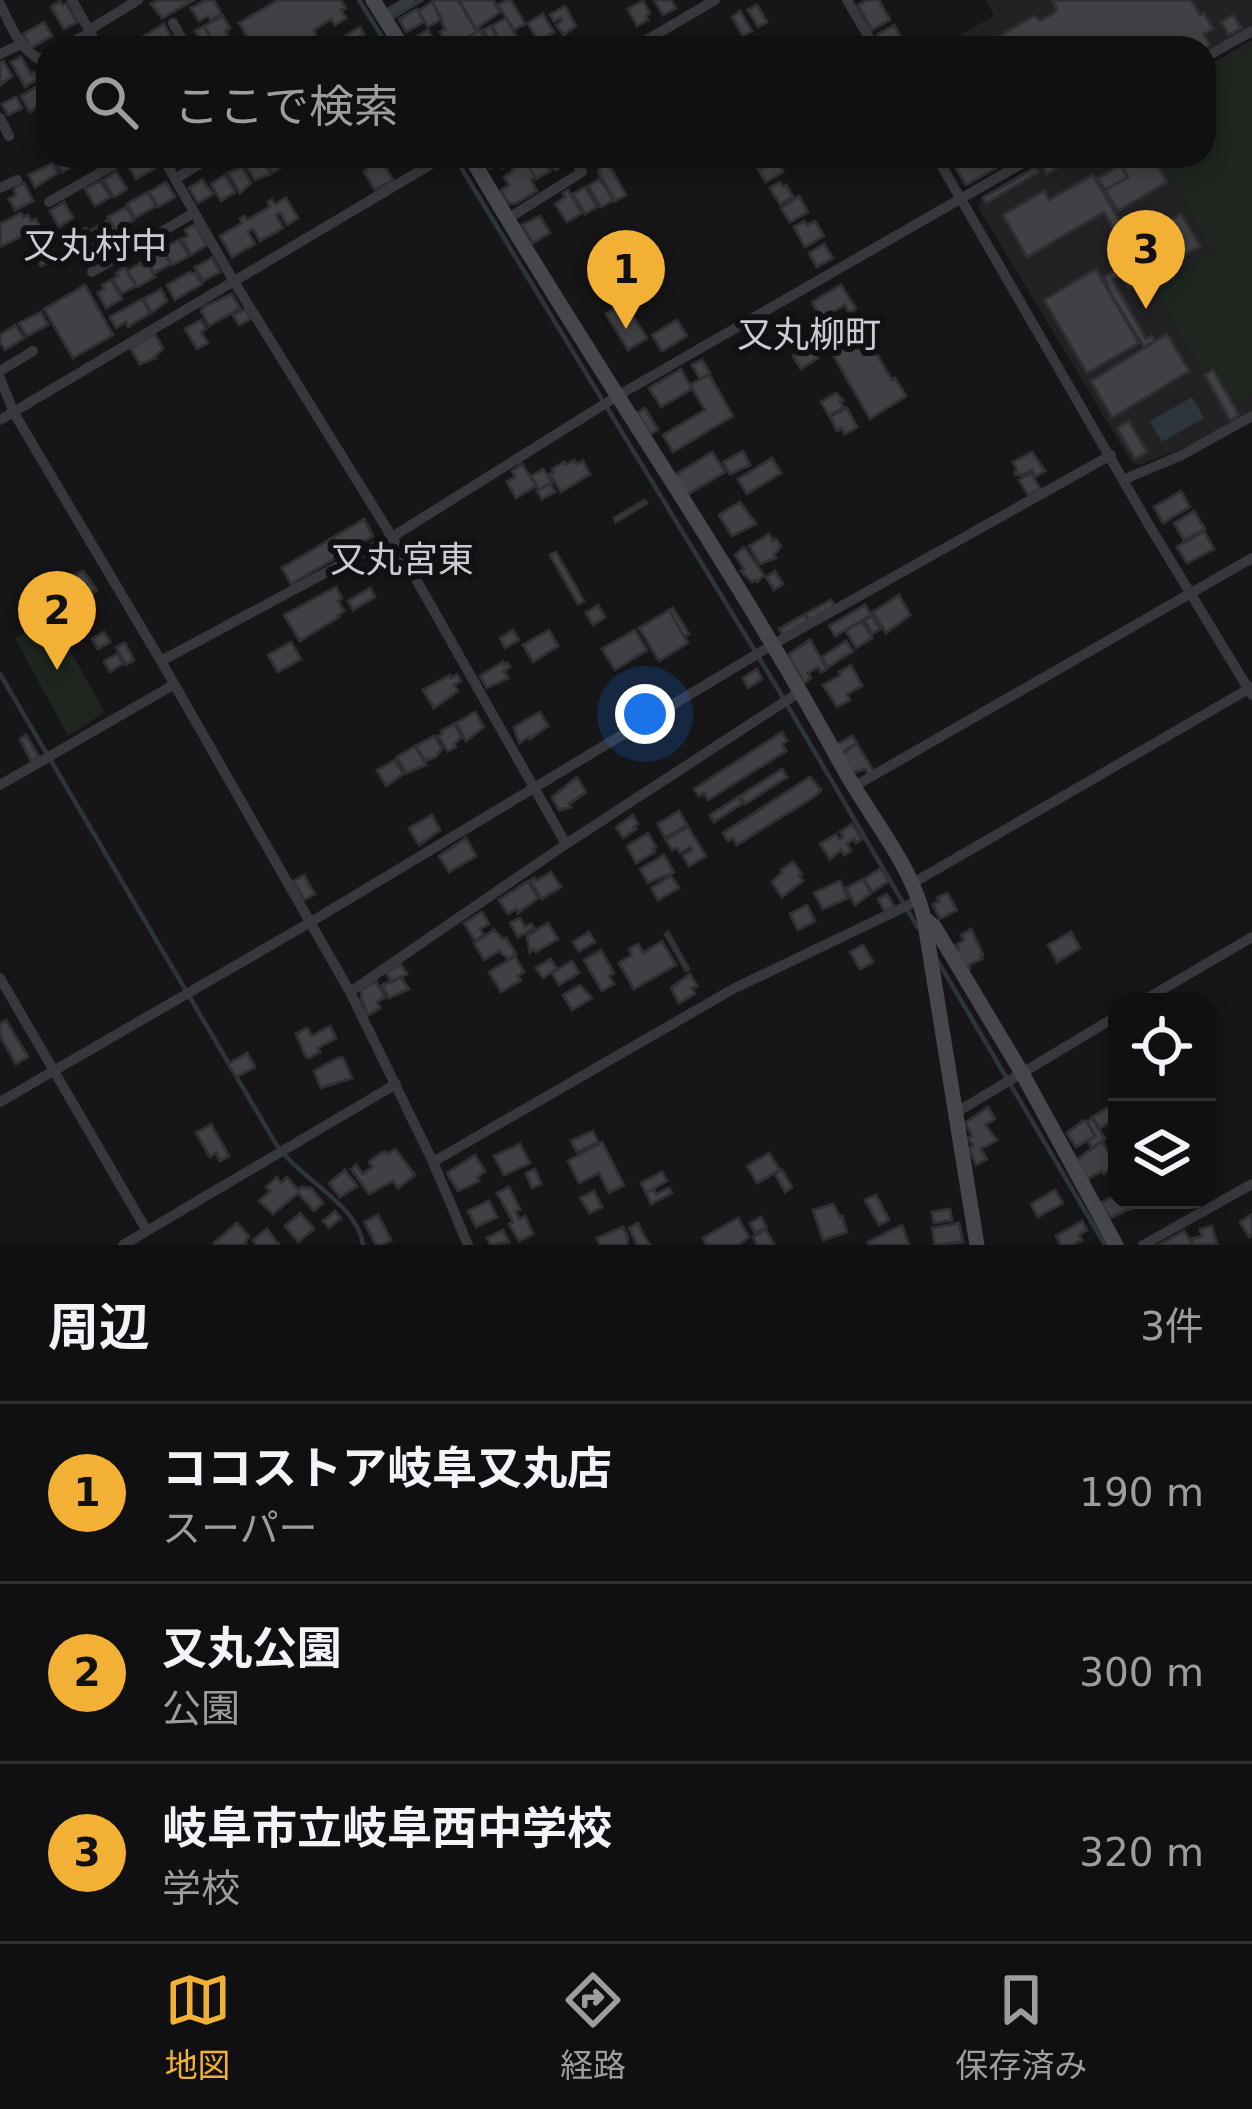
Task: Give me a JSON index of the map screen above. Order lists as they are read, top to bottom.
{
  "districts": ["又丸村中", "又丸柳町", "又丸宮東"],
  "page": {
    "search": "ここで検索",
    "pins": ["3", "1", "2"],
    "heading": ["周辺", "3件"],
    "list": [
      {
        "mark": "1",
        "name": "ココストア岐阜又丸店",
        "note": "スーパー",
        "value": "190 m"
      },
      {
        "mark": "2",
        "name": "又丸公園",
        "note": "公園",
        "value": "300 m"
      },
      {
        "mark": "3",
        "name": "岐阜市立岐阜西中学校",
        "note": "学校",
        "value": "320 m"
      }
    ],
    "nav": ["地図", "経路", "保存済み"]
  }
}
